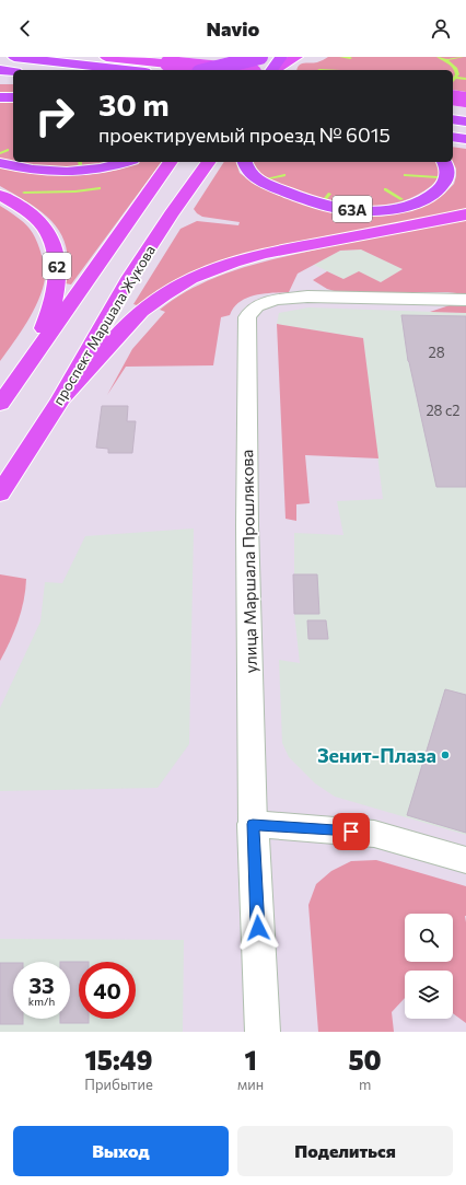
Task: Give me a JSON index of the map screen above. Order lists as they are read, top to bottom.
{
  "streets": {
    "highway": ["63A"],
    "main road": ["62", "проспект Маршала Жукова"],
    "street": ["улица Маршала Прошлякова"]
  },
  "places": ["Зенит-Плаза"],
  "house_numbers": ["28", "28 с2"],
  "page": {
    "header": "Navio",
    "turn": ["30 m", "проектируемый проезд № 6015"],
    "speed": "33 km/h",
    "limit": "40",
    "eta": [
      "15:49",
      "Прибытие",
      "1",
      "мин",
      "50",
      "m"
    ],
    "buttons": ["Выход", "Поделиться"]
  }
}
